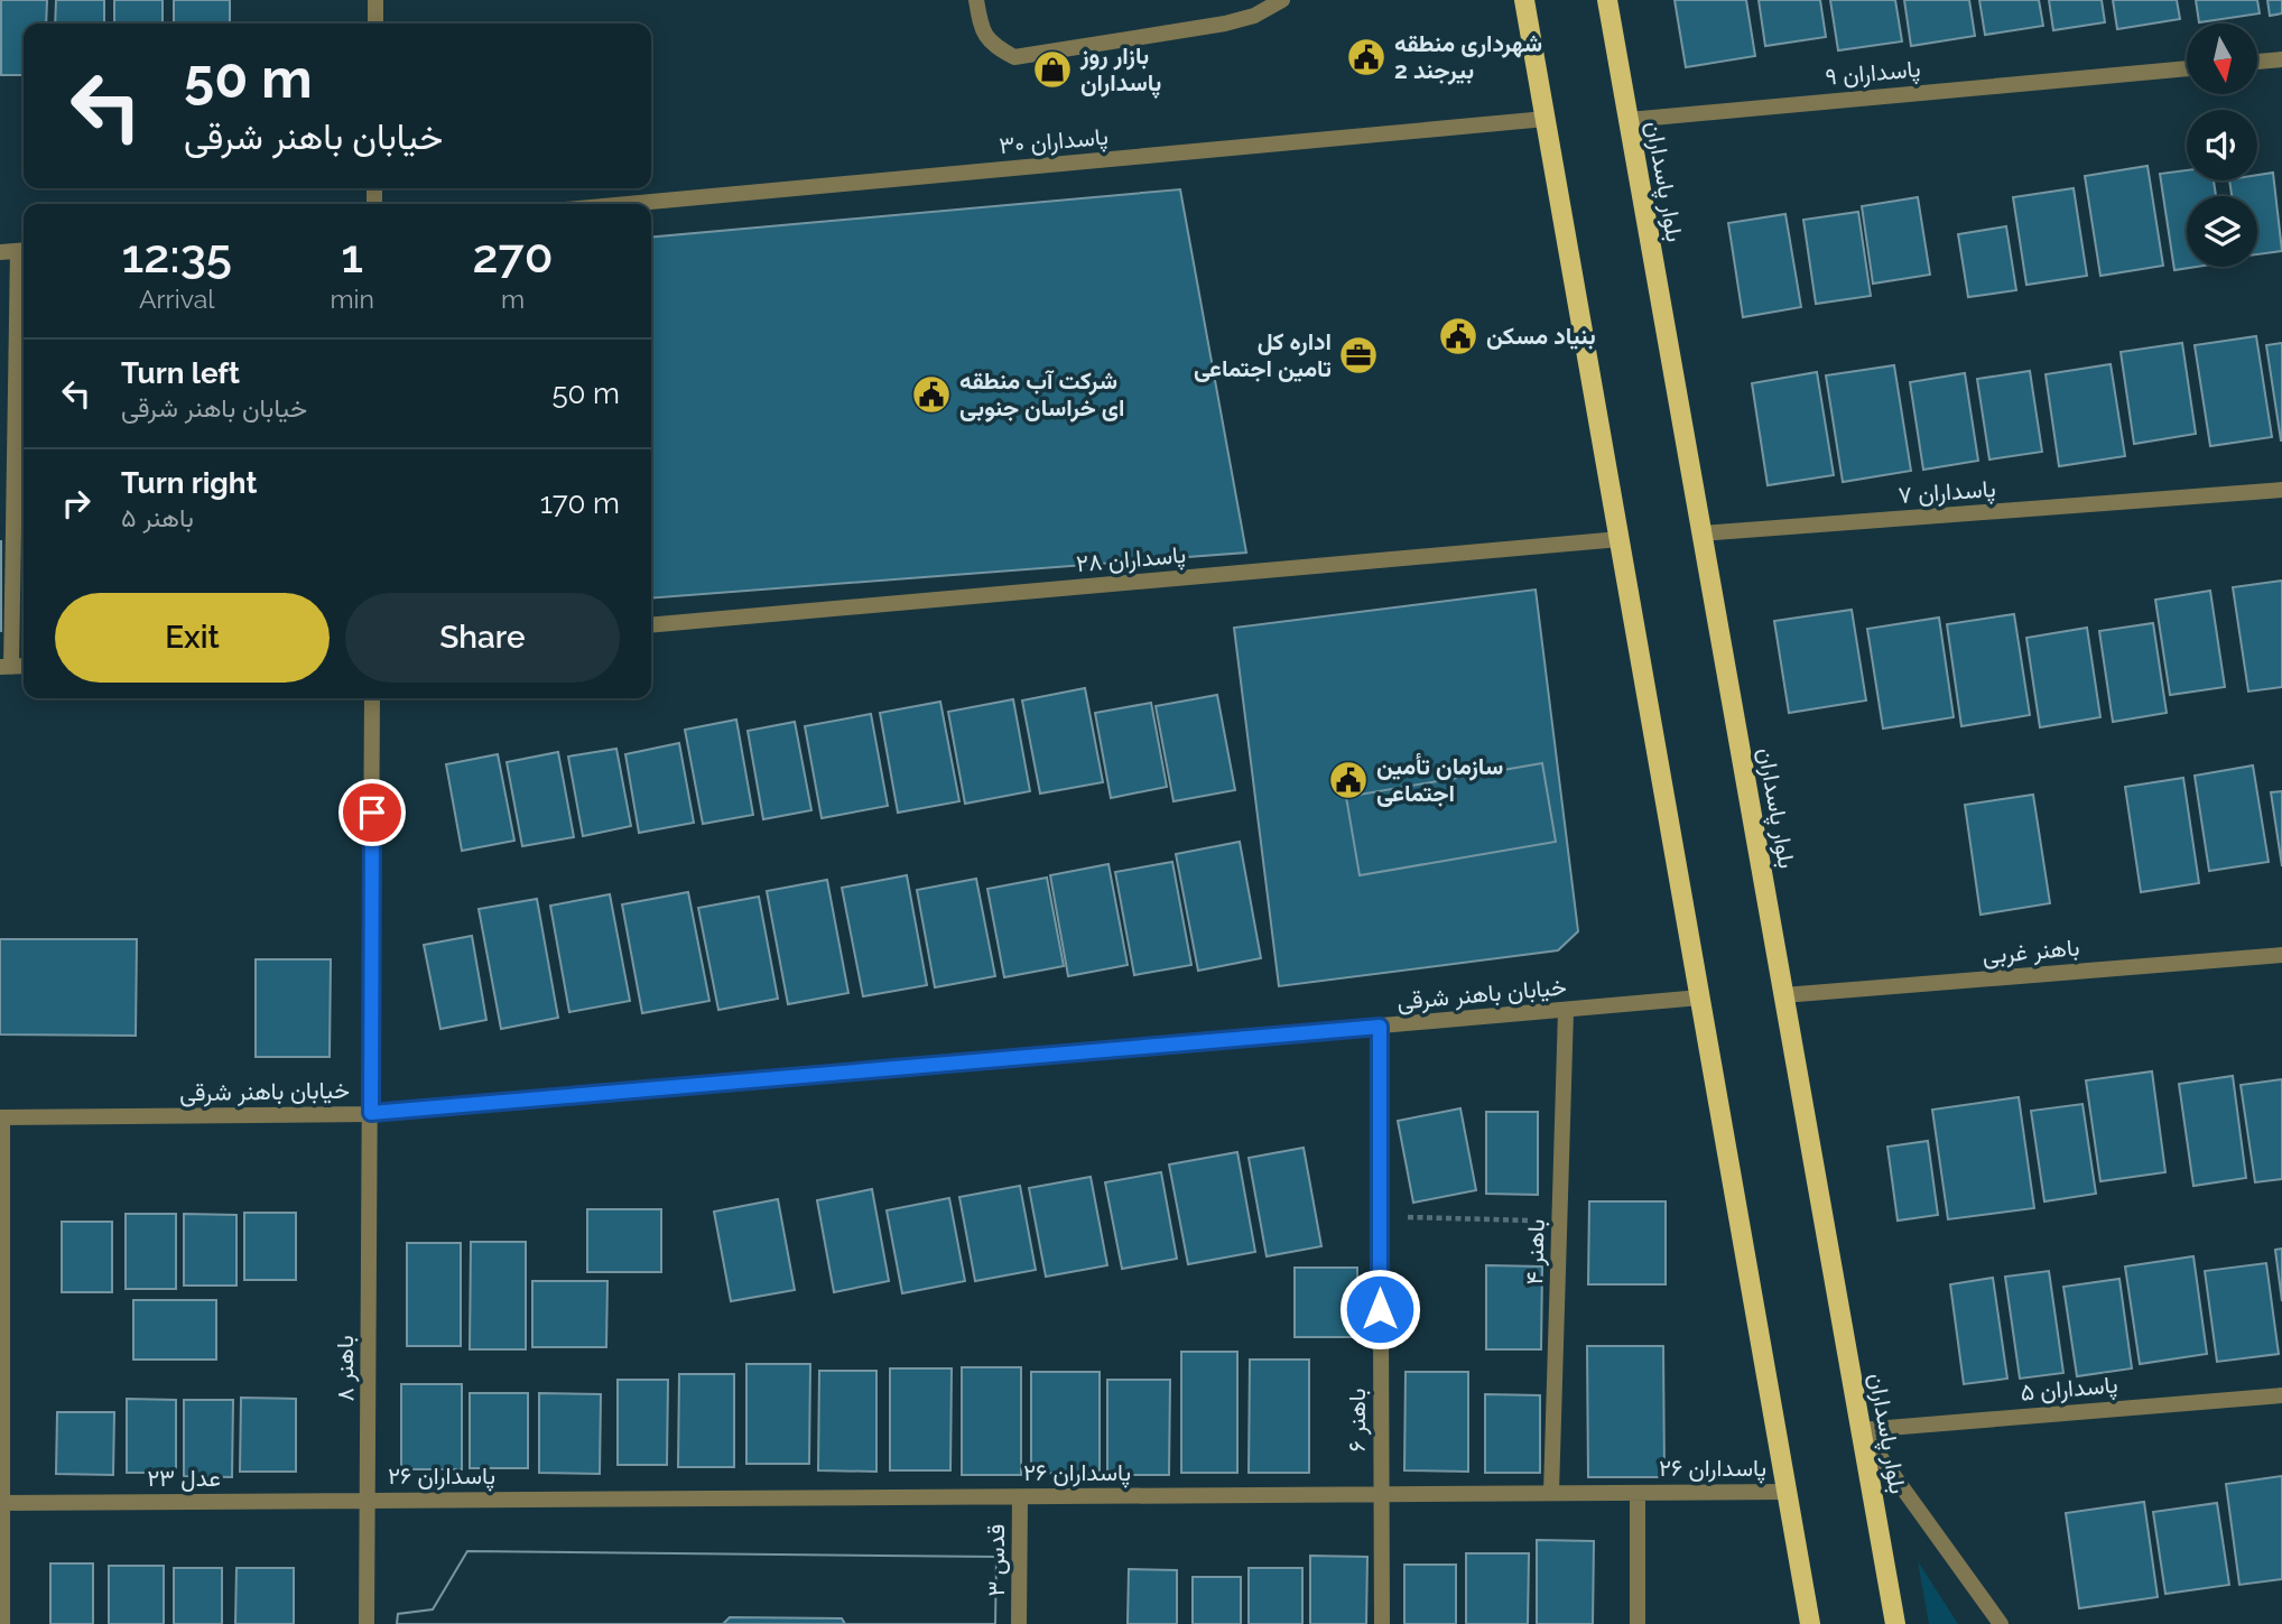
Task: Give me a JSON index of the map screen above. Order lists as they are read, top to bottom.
{
  "streets": {
    "main road": ["بلوار پاسداران"],
    "street": [
      "پاسداران ۹",
      "پاسداران ۳۰",
      "پاسداران ۷",
      "پاسداران ۲۸",
      "باهنر غربی",
      "خیابان باهنر شرقی",
      "باهنر ۴",
      "باهنر ۸",
      "پاسداران ۵",
      "باهنر ۶",
      "پاسداران ۲۶",
      "عدل ۲۳",
      "قدس ۳"
    ]
  },
  "crossings": [
    ["پاسداران ۹", "بلوار پاسداران"],
    ["بلوار پاسداران", "پاسداران ۷"],
    ["بلوار پاسداران", "باهنر غربی"],
    ["بلوار پاسداران", "پاسداران ۵"],
    ["خیابان باهنر شرقی", "باهنر ۴"],
    ["خیابان باهنر شرقی", "باهنر ۸"],
    ["خیابان باهنر شرقی", "باهنر ۶"],
    ["باهنر ۴", "پاسداران ۲۶"],
    ["باهنر ۸", "پاسداران ۲۶"],
    ["باهنر ۸", "عدل ۲۳"],
    ["باهنر ۶", "پاسداران ۲۶"],
    ["پاسداران ۲۶", "عدل ۲۳"],
    ["پاسداران ۲۶", "قدس ۳"]
  ],
  "places": {
    "public building": [
      "شهرداری منطقه 2 بیرجند",
      "بنیاد مسکن",
      "شرکت آب منطقه ای خراسان جنوبی",
      "سازمان تأمین اجتماعی"
    ],
    "shop": ["بازار روز پاسداران"],
    "office": ["اداره کل تامین اجتماعی"]
  },
  "north": "bottom",
  "page": {
    "turn": ["50 m", "خیابان باهنر شرقی"],
    "eta": [
      "12:35",
      "Arrival",
      "1",
      "min",
      "270",
      "m"
    ],
    "list": [
      {
        "name": "Turn left",
        "note": "خیابان باهنر شرقی",
        "value": "50 m"
      },
      {
        "name": "Turn right",
        "note": "باهنر ۵",
        "value": "170 m"
      }
    ],
    "buttons": ["Exit", "Share"]
  }
}
